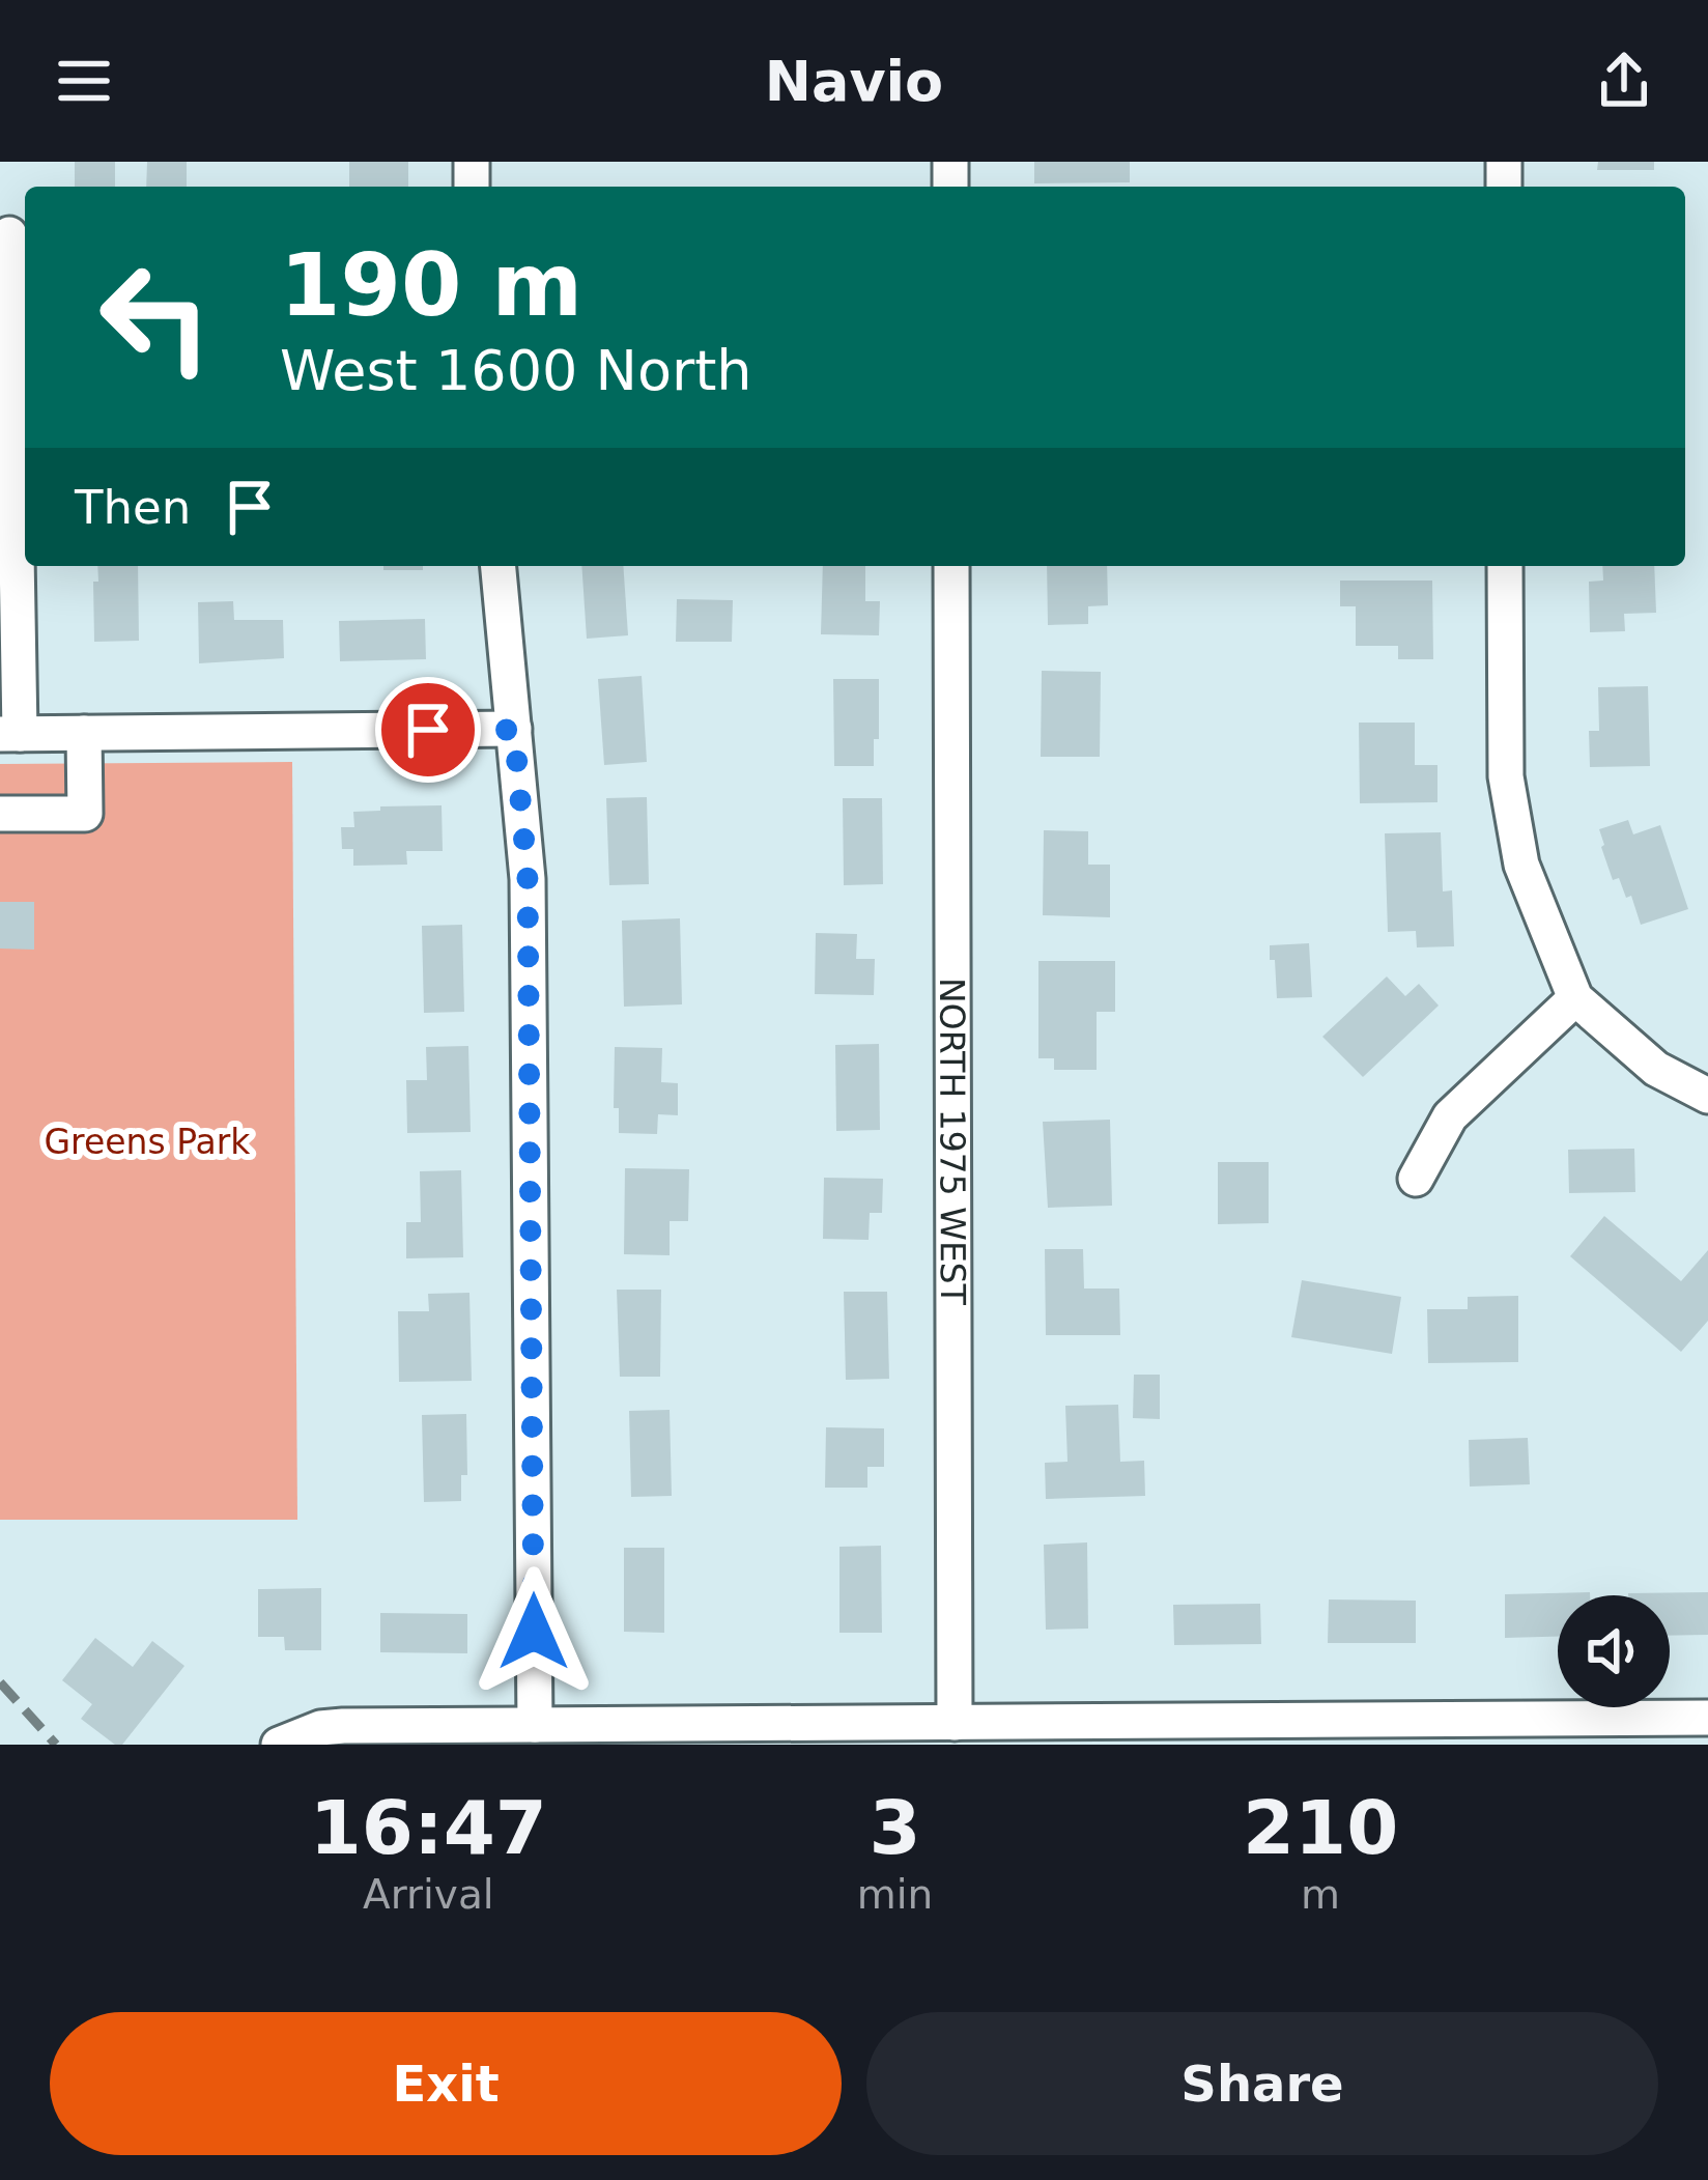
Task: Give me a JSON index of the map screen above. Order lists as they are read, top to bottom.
{
  "streets": {
    "street": ["NORTH 1975 WEST"]
  },
  "parks": ["Greens Park"],
  "page": {
    "header": "Navio",
    "turn": ["190 m", "West 1600 North"],
    "then": "Then",
    "eta": [
      "16:47",
      "Arrival",
      "3",
      "min",
      "210",
      "m"
    ],
    "buttons": ["Exit", "Share"]
  }
}
